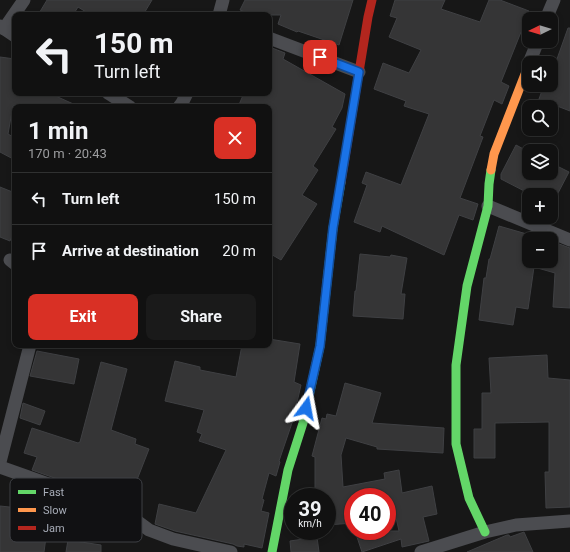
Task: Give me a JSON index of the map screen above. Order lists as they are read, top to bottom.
{
  "legend": ["Fast", "Slow", "Jam"],
  "north": "left",
  "page": {
    "map_buttons": ["+", "−"],
    "turn": ["150 m", "Turn left"],
    "heading": ["1 min", "170 m · 20:43"],
    "list": [
      {
        "name": "Turn left",
        "value": "150 m"
      },
      {
        "name": "Arrive at destination",
        "value": "20 m"
      }
    ],
    "buttons": ["Exit", "Share"],
    "speed": "39 km/h",
    "limit": "40"
  }
}
